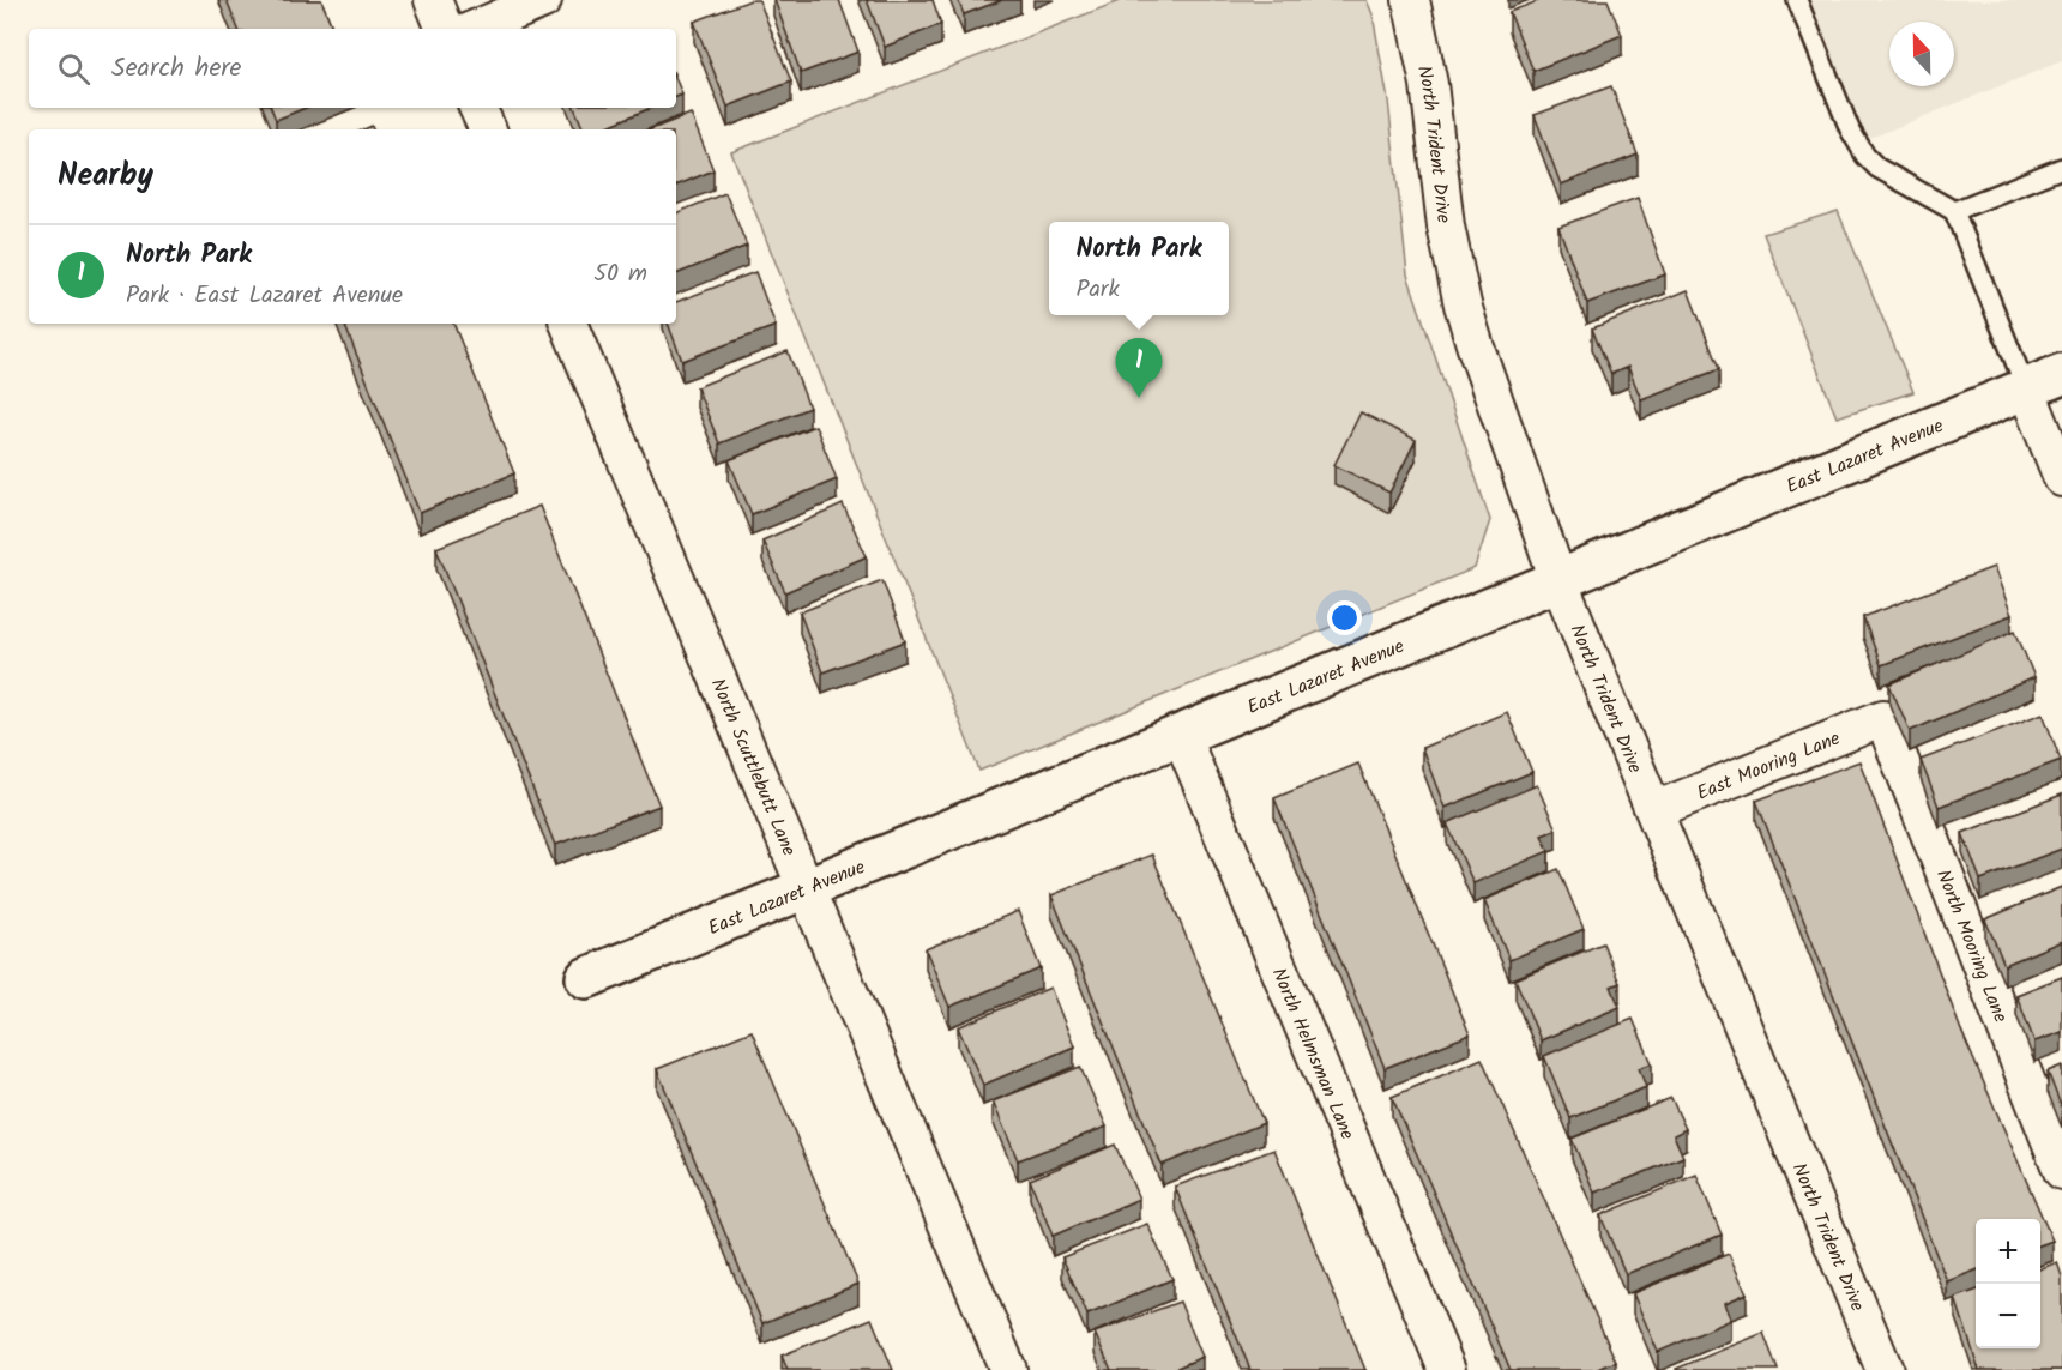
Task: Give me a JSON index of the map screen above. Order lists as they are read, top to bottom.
{
  "streets": {
    "street": [
      "North Trident Drive",
      "East Lazaret Avenue",
      "East Mooring Lane",
      "North Scuttlebutt Lane",
      "North Mooring Lane",
      "North Helmsman Lane"
    ]
  },
  "crossings": [
    ["North Trident Drive", "East Lazaret Avenue"],
    ["North Trident Drive", "East Mooring Lane"],
    ["East Lazaret Avenue", "North Scuttlebutt Lane"],
    ["East Lazaret Avenue", "North Helmsman Lane"],
    ["East Mooring Lane", "North Mooring Lane"]
  ],
  "north": "top",
  "page": {
    "search": "Search here",
    "heading": "Nearby",
    "popup": ["North Park", "Park"],
    "list": [
      {
        "mark": "1",
        "name": "North Park",
        "note": "Park · East Lazaret Avenue",
        "value": "50 m"
      }
    ],
    "pins": "1",
    "map_buttons": ["+", "−"]
  }
}
